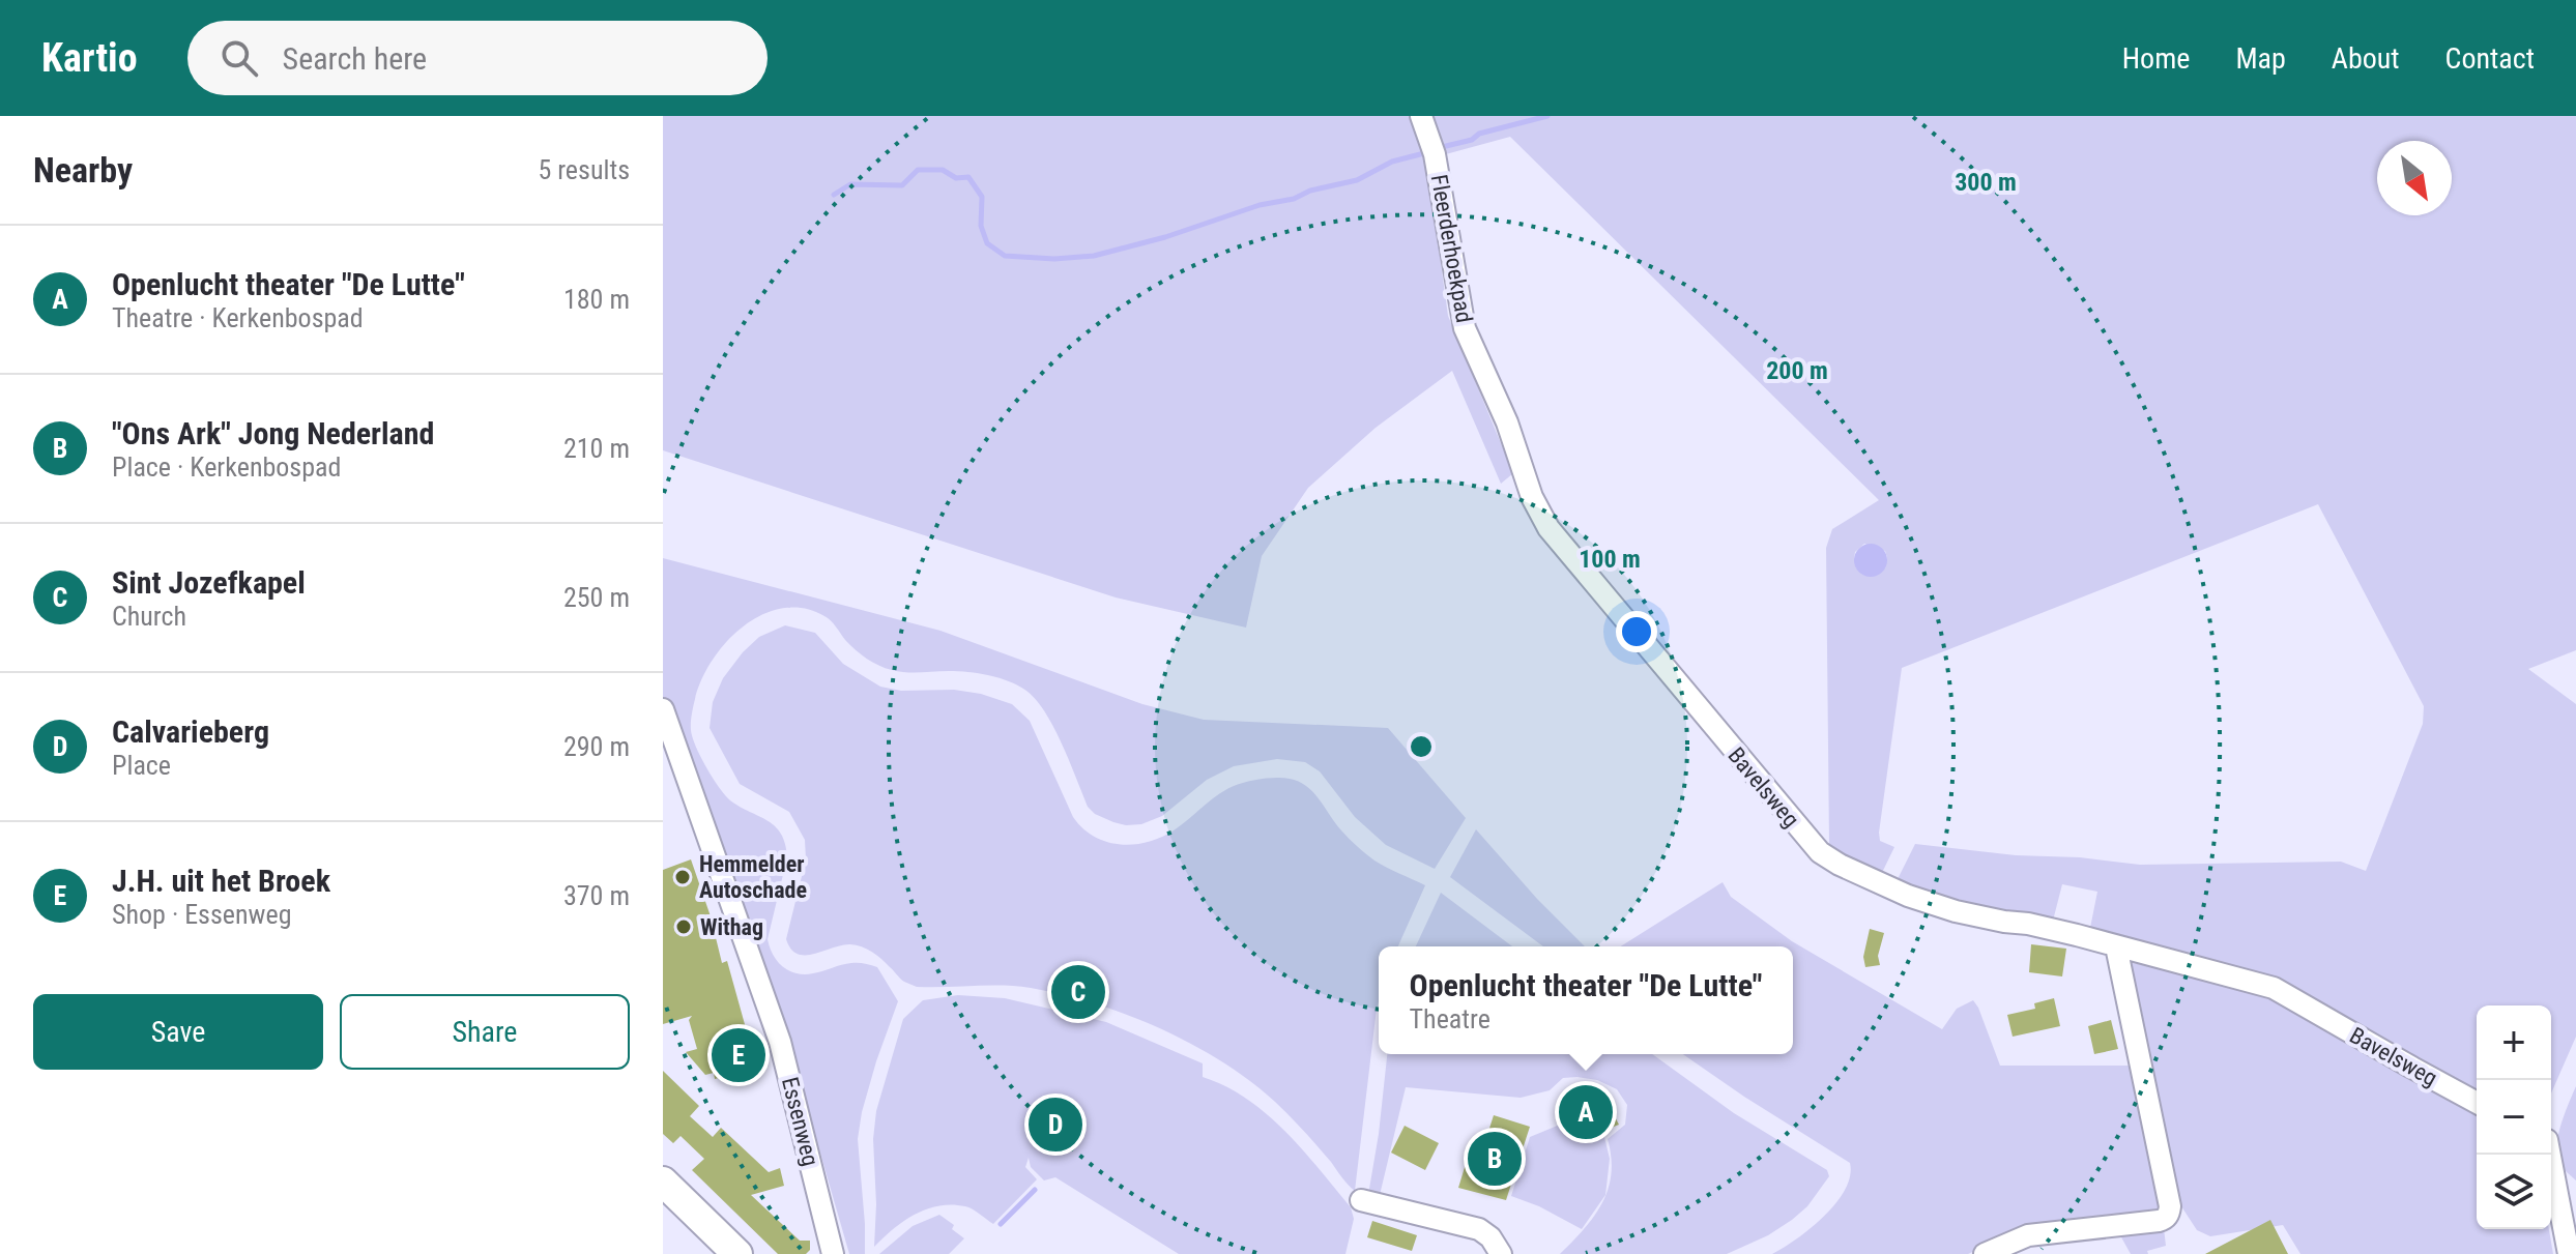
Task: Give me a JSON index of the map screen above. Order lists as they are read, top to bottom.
{
  "streets": {
    "street": ["Fleerderhoekpad", "Bavelsweg", "Essenweg"]
  },
  "crossings": [
    ["Fleerderhoekpad", "Bavelsweg"]
  ],
  "places": ["Hemmelder Autoschade", "Withag"],
  "north": "bottom right",
  "page": {
    "header": "Kartio",
    "search": "Search here",
    "nav": [
      "Home",
      "Map",
      "About",
      "Contact"
    ],
    "heading": ["Nearby", "5 results"],
    "list": [
      {
        "mark": "A",
        "name": "Openlucht theater \"De Lutte\"",
        "note": "Theatre · Kerkenbospad",
        "value": "180 m"
      },
      {
        "mark": "B",
        "name": "\"Ons Ark\" Jong Nederland",
        "note": "Place · Kerkenbospad",
        "value": "210 m"
      },
      {
        "mark": "C",
        "name": "Sint Jozefkapel",
        "note": "Church",
        "value": "250 m"
      },
      {
        "mark": "D",
        "name": "Calvarieberg",
        "note": "Place",
        "value": "290 m"
      },
      {
        "mark": "E",
        "name": "J.H. uit het Broek",
        "note": "Shop · Essenweg",
        "value": "370 m"
      }
    ],
    "popup": ["Openlucht theater \"De Lutte\"", "Theatre"],
    "pins": [
      "C",
      "E",
      "A",
      "D",
      "B"
    ],
    "buttons": ["Save", "Share"],
    "map_buttons": ["+", "−"]
  },
  "rings": ["300 m", "200 m", "100 m"]
}
